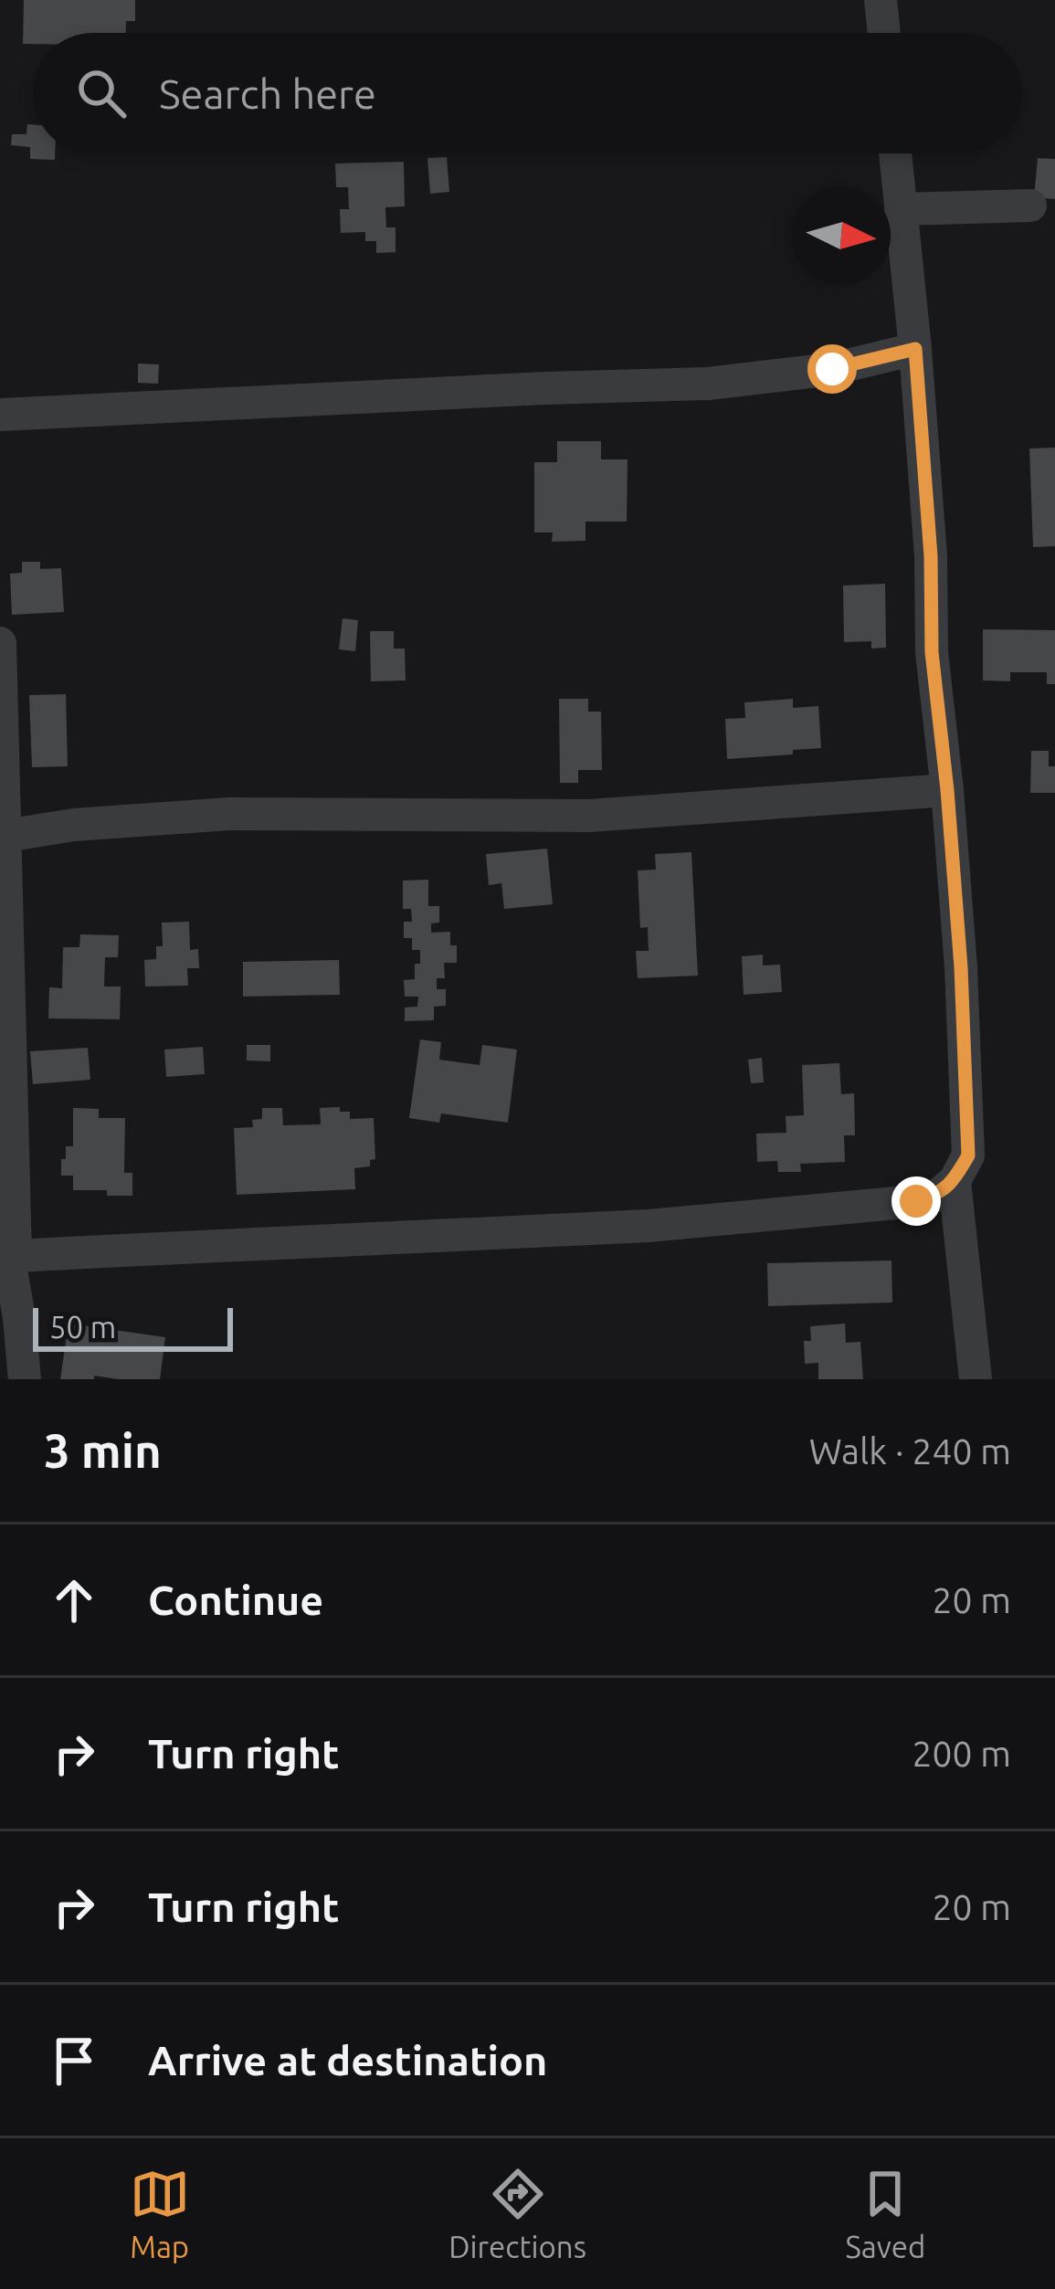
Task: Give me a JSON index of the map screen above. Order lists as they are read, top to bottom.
{
  "scale_bar": "50 m",
  "north": "right",
  "page": {
    "search": "Search here",
    "scale": "50 m",
    "heading": ["3 min", "Walk · 240 m"],
    "list": [
      ["Continue", "20 m"],
      ["Turn right", "200 m"],
      ["Turn right", "20 m"],
      "Arrive at destination"
    ],
    "nav": ["Map", "Directions", "Saved"]
  }
}
